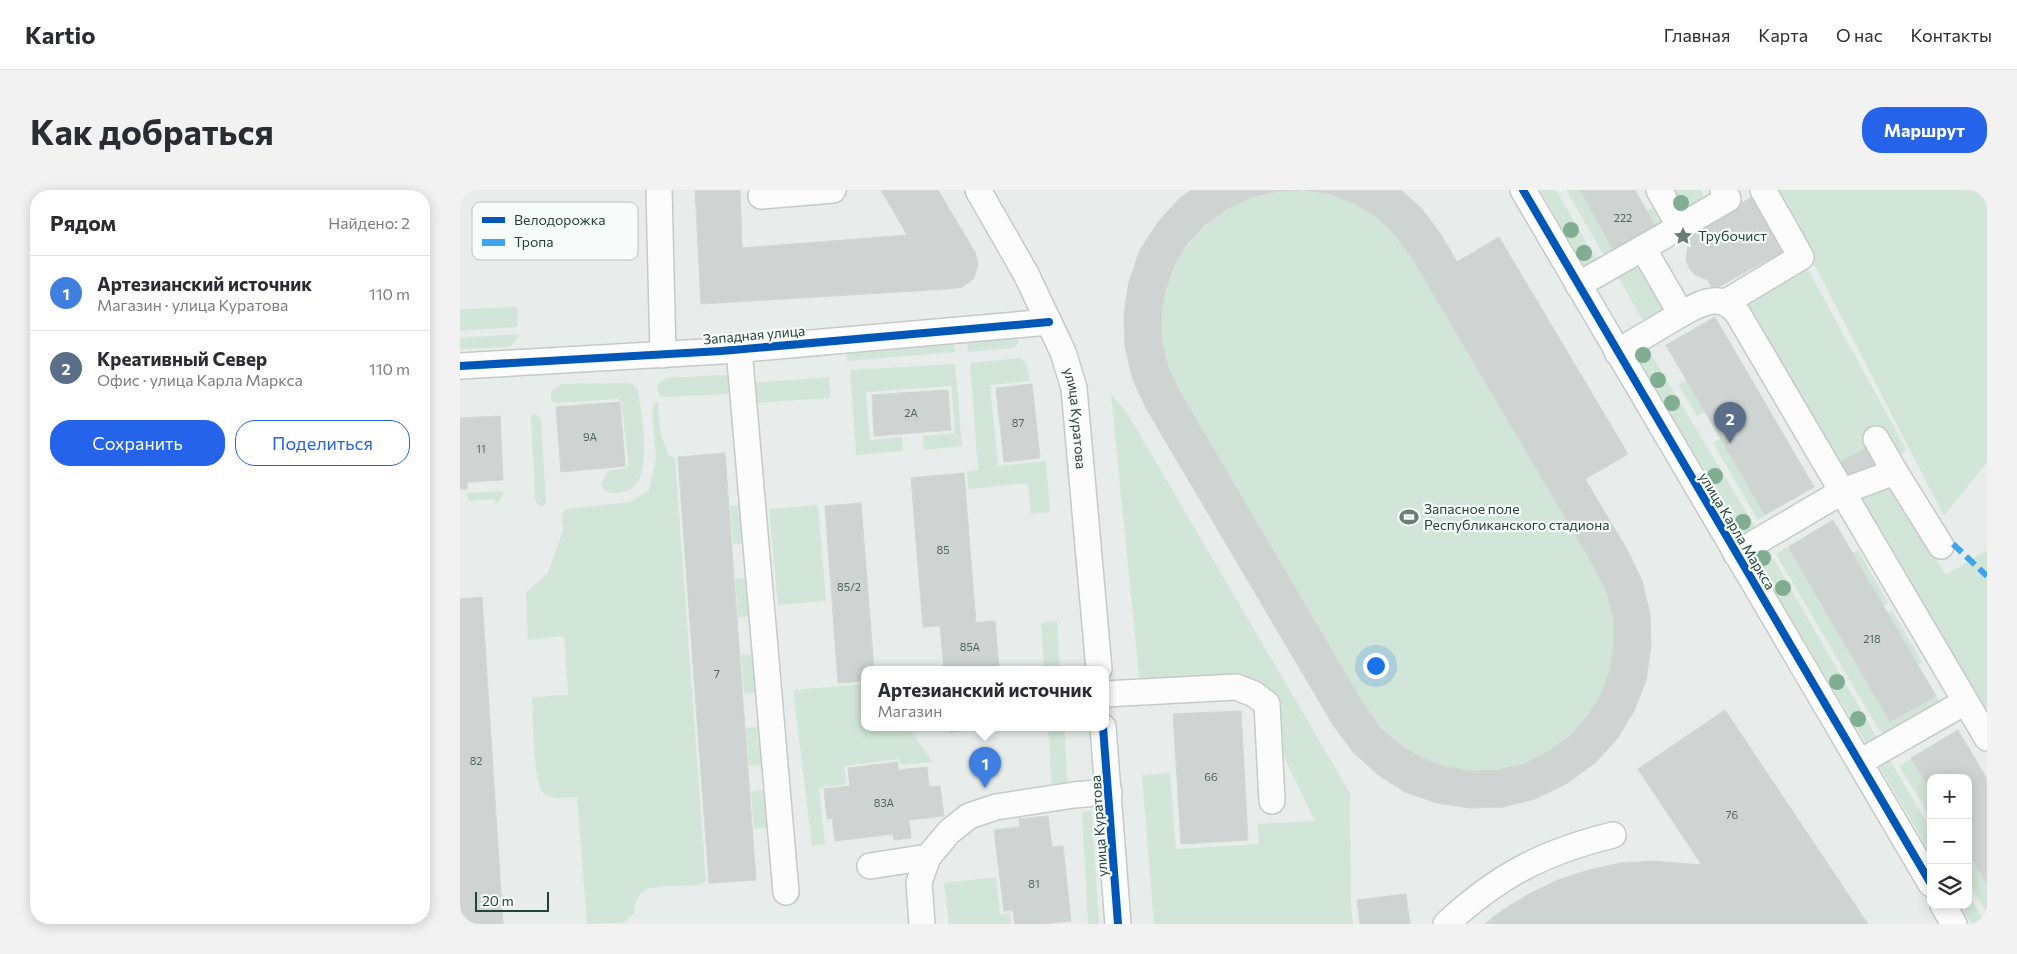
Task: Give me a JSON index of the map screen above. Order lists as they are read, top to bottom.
{
  "streets": {
    "street": ["Западная улица", "улица Куратова", "улица Карла Маркса"]
  },
  "crossings": [
    ["Западная улица", "улица Куратова"]
  ],
  "places": {
    "place": ["Трубочист"],
    "sports": ["Запасное поле Республиканского стадиона"]
  },
  "house_numbers": [
    "222",
    "2А",
    "87",
    "9А",
    "11",
    "85",
    "85/2",
    "218",
    "85А",
    "7",
    "82",
    "66",
    "83А",
    "76",
    "81"
  ],
  "legend": ["Велодорожка", "Тропа"],
  "scale_bar": "20 m",
  "page": {
    "header": "Kartio",
    "nav": [
      "Главная",
      "Карта",
      "О нас",
      "Контакты"
    ],
    "buttons": [
      "Маршрут",
      ["Сохранить", "Поделиться"]
    ],
    "title": "Как добраться",
    "heading": ["Рядом", "Найдено: 2"],
    "list": [
      {
        "mark": "1",
        "name": "Артезианский источник",
        "note": "Магазин · улица Куратова",
        "value": "110 m"
      },
      {
        "mark": "2",
        "name": "Креативный Север",
        "note": "Офис · улица Карла Маркса",
        "value": "110 m"
      }
    ],
    "pins": ["2", "1"],
    "popup": ["Артезианский источник", "Магазин"],
    "map_buttons": ["+", "−"],
    "scale": "20 m"
  }
}
